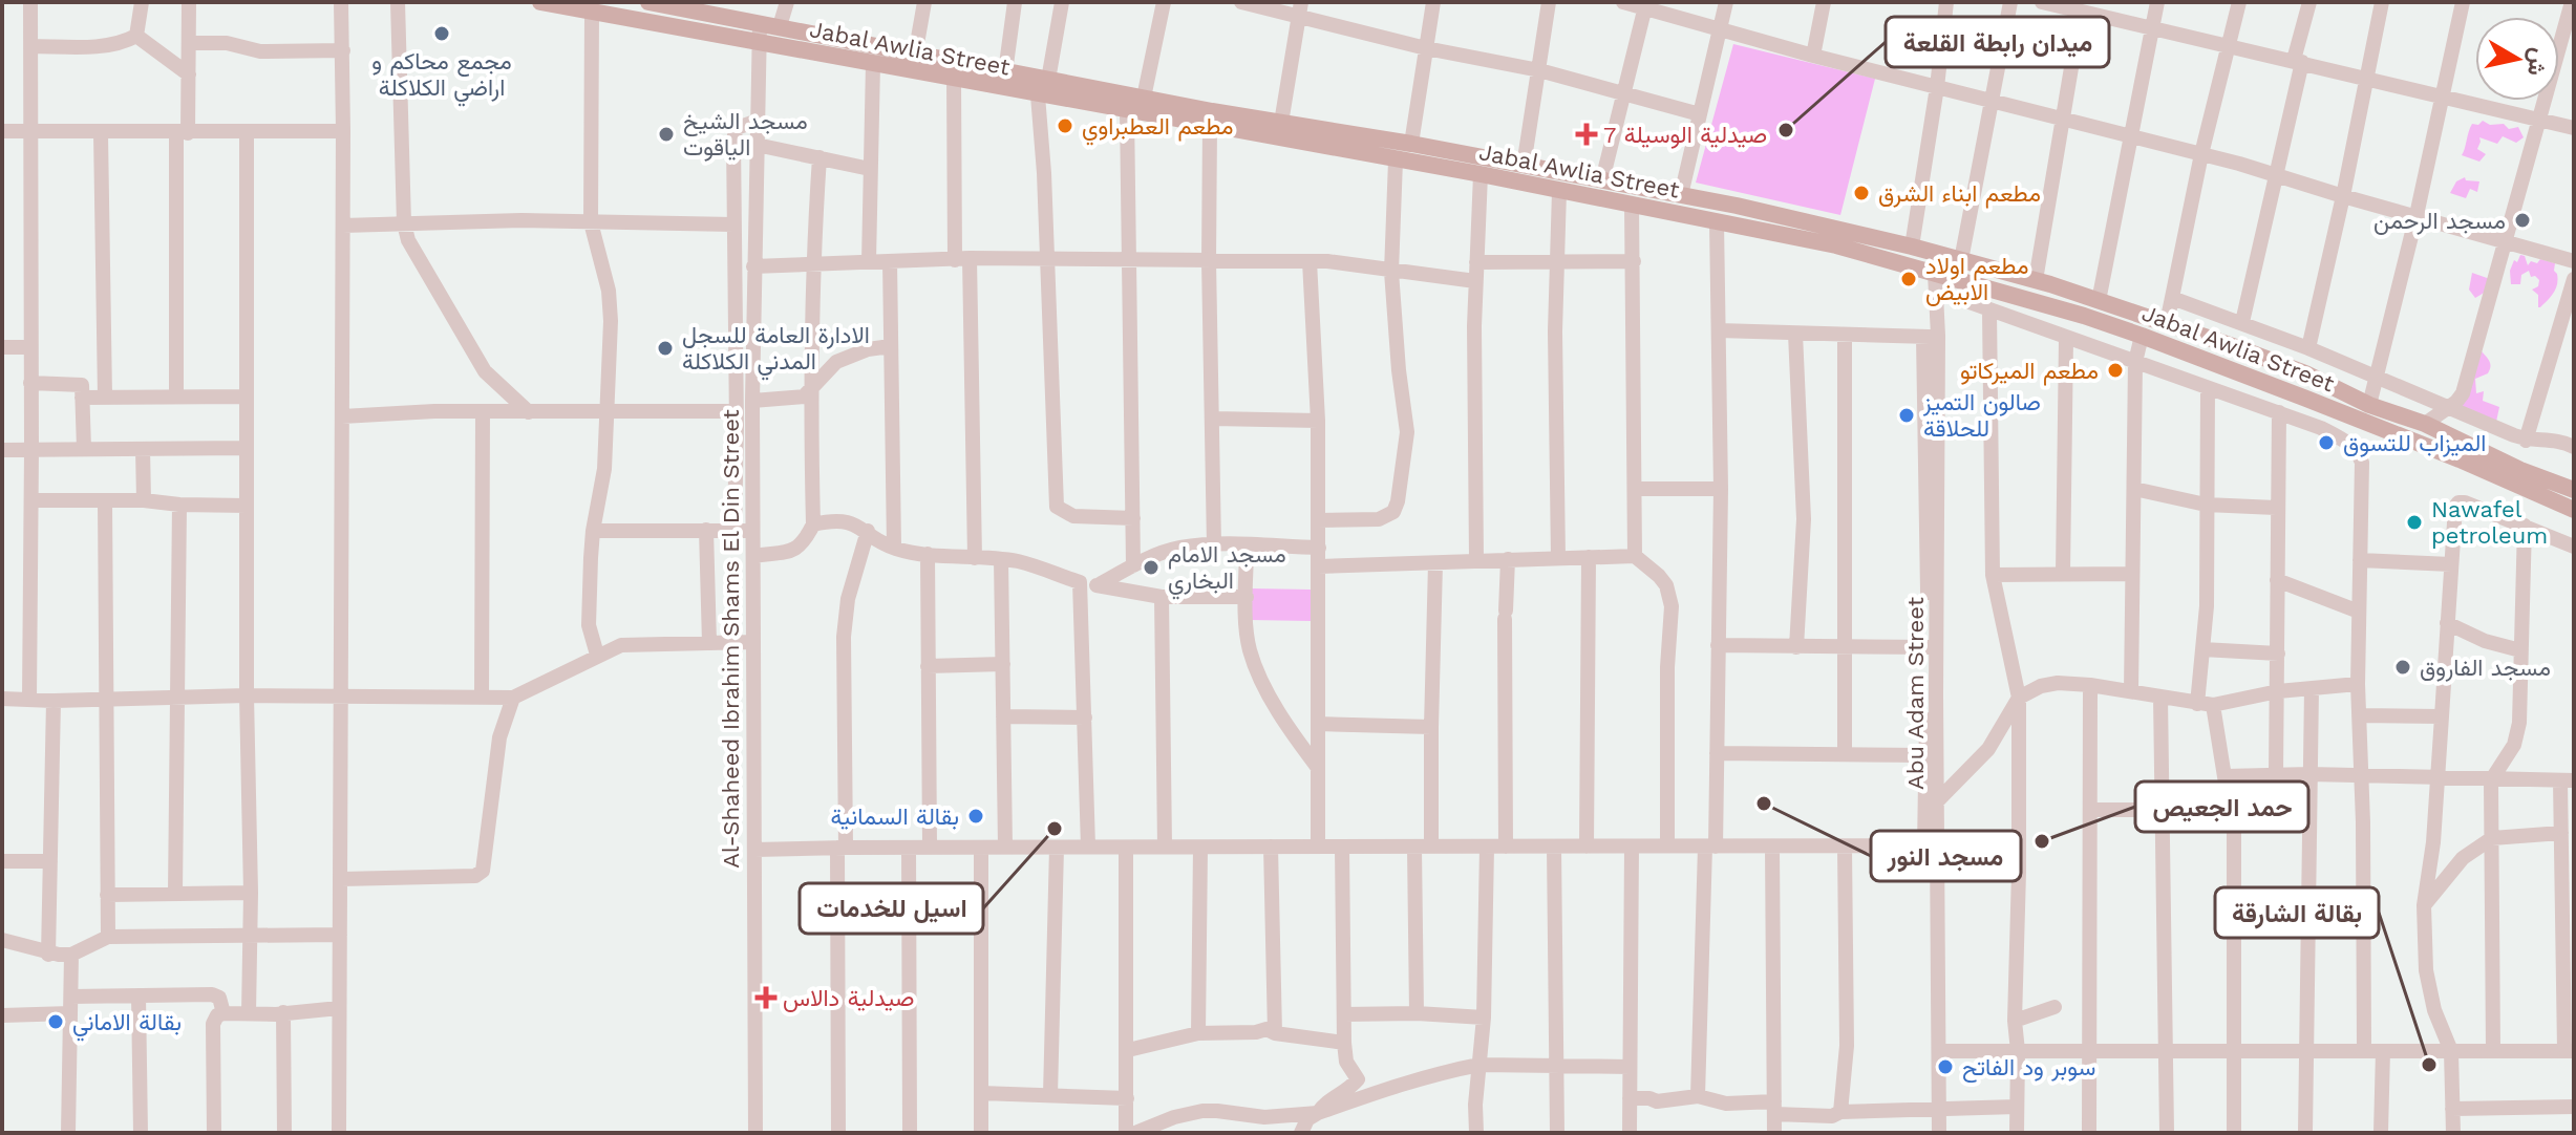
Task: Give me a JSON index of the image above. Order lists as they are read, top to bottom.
{
  "streets": {
    "main road": ["Jabal Awlia Street"],
    "street": ["Al-Shaheed Ibrahim Shams El Din Street", "Abu Adam Street"]
  },
  "crossings": [
    ["Jabal Awlia Street", "Al-Shaheed Ibrahim Shams El Din Street"],
    ["Jabal Awlia Street", "Abu Adam Street"]
  ],
  "places": {
    "other": [
      "مجمع محاكم و اراضي الكلاكلة",
      "مطعم العطبراوي",
      "ميدان رابطة القلعة",
      "مسجد الشيخ الياقوت",
      "مطعم ابناء الشرق",
      "مسجد الرحمن",
      "مطعم اولاد الابيض",
      "الادارة العامة للسجل المدني الكلاكلة",
      "مطعم الميركاتو",
      "صالون التميز للحلاقة",
      "الميزاب للتسوق",
      "Nawafel petroleum",
      "مسجد الامام البخاري",
      "مسجد الفاروق",
      "مسجد النور",
      "بقالة السمانية",
      "اسيل للخدمات",
      "حمد الجعيص",
      "بقالة الاماني",
      "بقالة الشارقة",
      "سوبر ود الفاتح"
    ],
    "health": ["صيدلية الوسيلة 7", "صيدلية دالاس"]
  },
  "north": "right"
}
